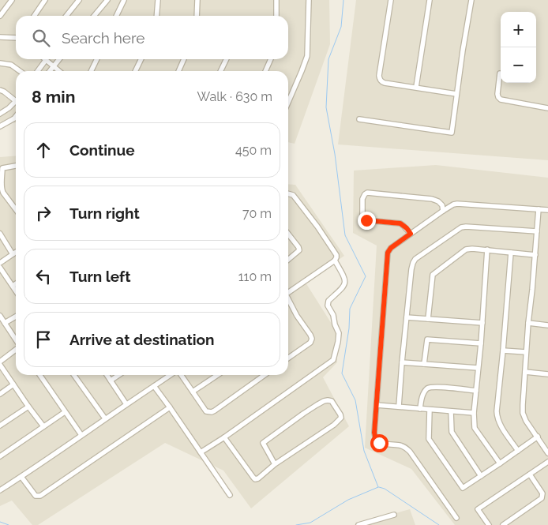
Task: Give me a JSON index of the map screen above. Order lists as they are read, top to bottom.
{
  "page": {
    "map_buttons": ["+", "−"],
    "search": "Search here",
    "heading": ["8 min", "Walk · 630 m"],
    "list": [
      ["Continue", "450 m"],
      ["Turn right", "70 m"],
      ["Turn left", "110 m"],
      "Arrive at destination"
    ]
  }
}
